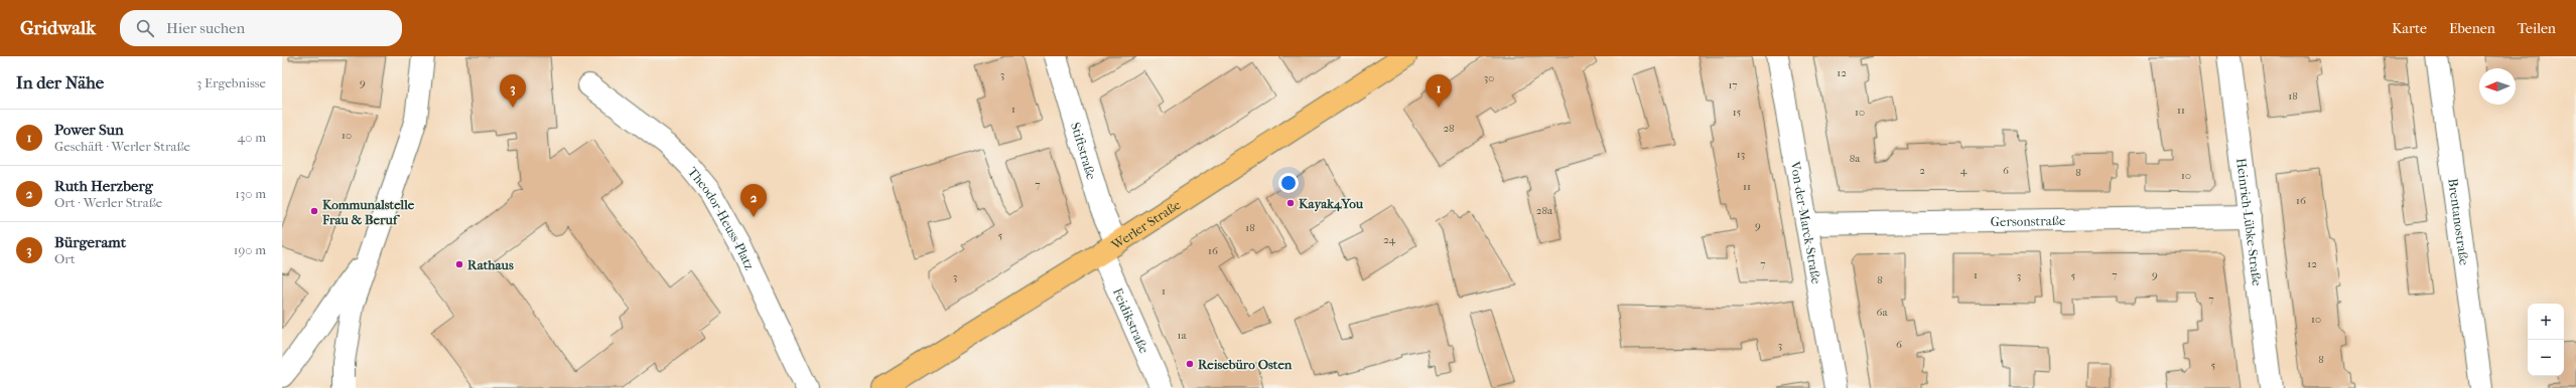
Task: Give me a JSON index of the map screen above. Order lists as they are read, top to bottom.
{
  "streets": {
    "main road": ["Werler Straße"],
    "street": [
      "Stiftstraße",
      "Theodor-Heuss-Platz",
      "Gersonstraße",
      "Von-der-Marck-Straße",
      "Heinrich-Lübke-Straße",
      "Brentanostraße",
      "Feidikstraße"
    ]
  },
  "crossings": [
    ["Stiftstraße", "Werler Straße"],
    ["Stiftstraße", "Feidikstraße"],
    ["Gersonstraße", "Von-der-Marck-Straße"],
    ["Gersonstraße", "Heinrich-Lübke-Straße"],
    ["Werler Straße", "Feidikstraße"]
  ],
  "places": [
    "Kayak4You",
    "Kommunalstelle Frau & Beruf",
    "Rathaus",
    "Reisebüro Osten"
  ],
  "house_numbers": [
    "12",
    "3",
    "30",
    "9",
    "17",
    "18",
    "1",
    "11",
    "15",
    "10",
    "28",
    "10",
    "13",
    "8a",
    "2",
    "4",
    "6",
    "8",
    "10",
    "7",
    "11",
    "16",
    "28a",
    "9",
    "18",
    "5",
    "24",
    "16",
    "7",
    "12",
    "1",
    "7",
    "9",
    "3",
    "5",
    "3",
    "8",
    "1",
    "7",
    "6a",
    "10",
    "1a",
    "6",
    "3",
    "8",
    "5"
  ],
  "north": "left",
  "page": {
    "header": "Gridwalk",
    "search": "Hier suchen",
    "nav": ["Karte", "Ebenen", "Teilen"],
    "heading": ["In der Nähe", "3 Ergebnisse"],
    "pins": ["1", "3", "2"],
    "list": [
      {
        "mark": "1",
        "name": "Power Sun",
        "note": "Geschäft · Werler Straße",
        "value": "40 m"
      },
      {
        "mark": "2",
        "name": "Ruth Herzberg",
        "note": "Ort · Werler Straße",
        "value": "130 m"
      },
      {
        "mark": "3",
        "name": "Bürgeramt",
        "note": "Ort",
        "value": "190 m"
      }
    ],
    "map_buttons": ["+", "−"]
  }
}
